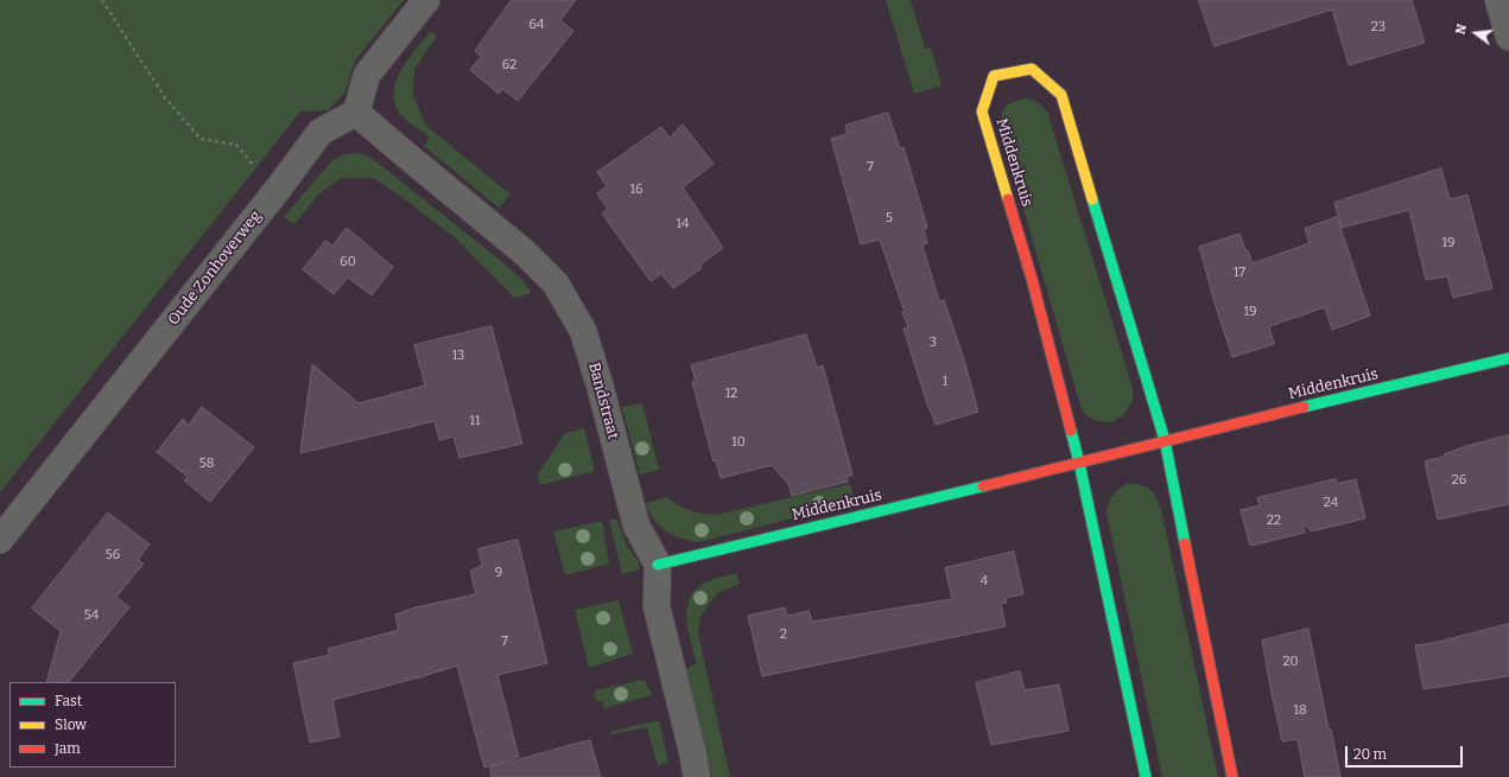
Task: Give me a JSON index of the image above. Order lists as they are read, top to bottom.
{
  "streets": {
    "street": ["Middenkruis", "Oude Zonhoverweg", "Bandstraat"]
  },
  "crossings": [
    ["Middenkruis", "Bandstraat"],
    ["Oude Zonhoverweg", "Bandstraat"]
  ],
  "house_numbers": [
    "64",
    "23",
    "62",
    "7",
    "16",
    "5",
    "14",
    "19",
    "60",
    "17",
    "19",
    "3",
    "13",
    "1",
    "12",
    "11",
    "10",
    "58",
    "26",
    "24",
    "22",
    "56",
    "9",
    "4",
    "54",
    "2",
    "7",
    "20",
    "18"
  ],
  "legend": ["Fast", "Slow", "Jam"],
  "scale_bar": "20 m",
  "north": "left"
}
